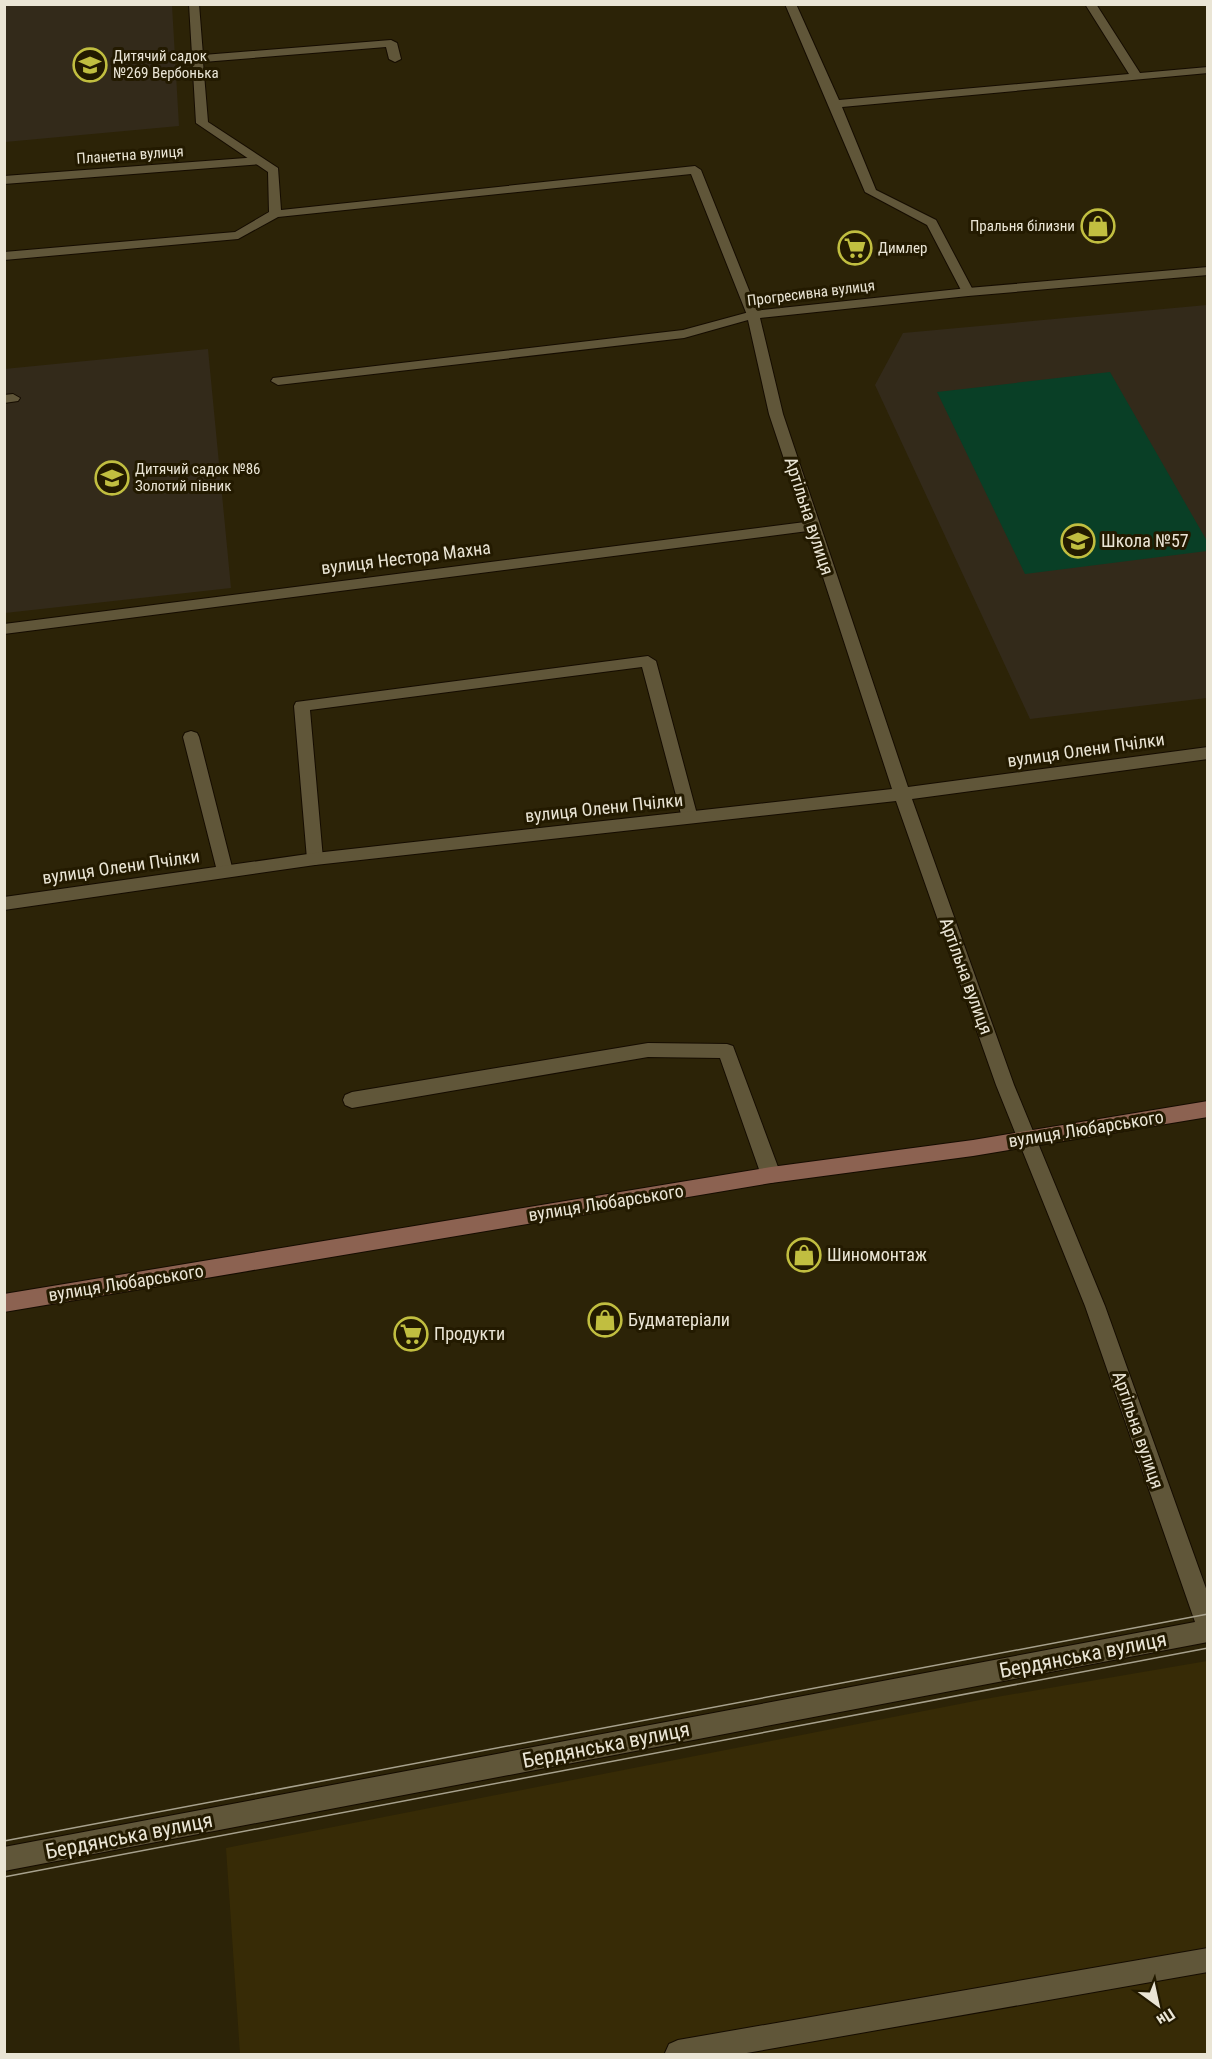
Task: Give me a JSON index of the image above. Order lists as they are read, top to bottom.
{
  "streets": {
    "main road": ["вулиця Любарського"],
    "street": [
      "Планетна вулиця",
      "Прогресивна вулиця",
      "Артільна вулиця",
      "вулиця Нестора Махна",
      "вулиця Олени Пчілки",
      "Бердянська вулиця"
    ]
  },
  "crossings": [
    ["Прогресивна вулиця", "Артільна вулиця"],
    ["Артільна вулиця", "вулиця Нестора Махна"],
    ["Артільна вулиця", "вулиця Олени Пчілки"],
    ["Артільна вулиця", "вулиця Любарського"],
    ["Артільна вулиця", "Бердянська вулиця"]
  ],
  "places": {
    "school or university": ["Дитячий садок №269 Вербонька", "Дитячий садок №86 Золотий півник", "Школа №57"],
    "shop": ["Пральня білизни", "Шиномонтаж", "Будматеріали"],
    "supermarket": ["Димлер", "Продукти"]
  },
  "north": "bottom right"
}
